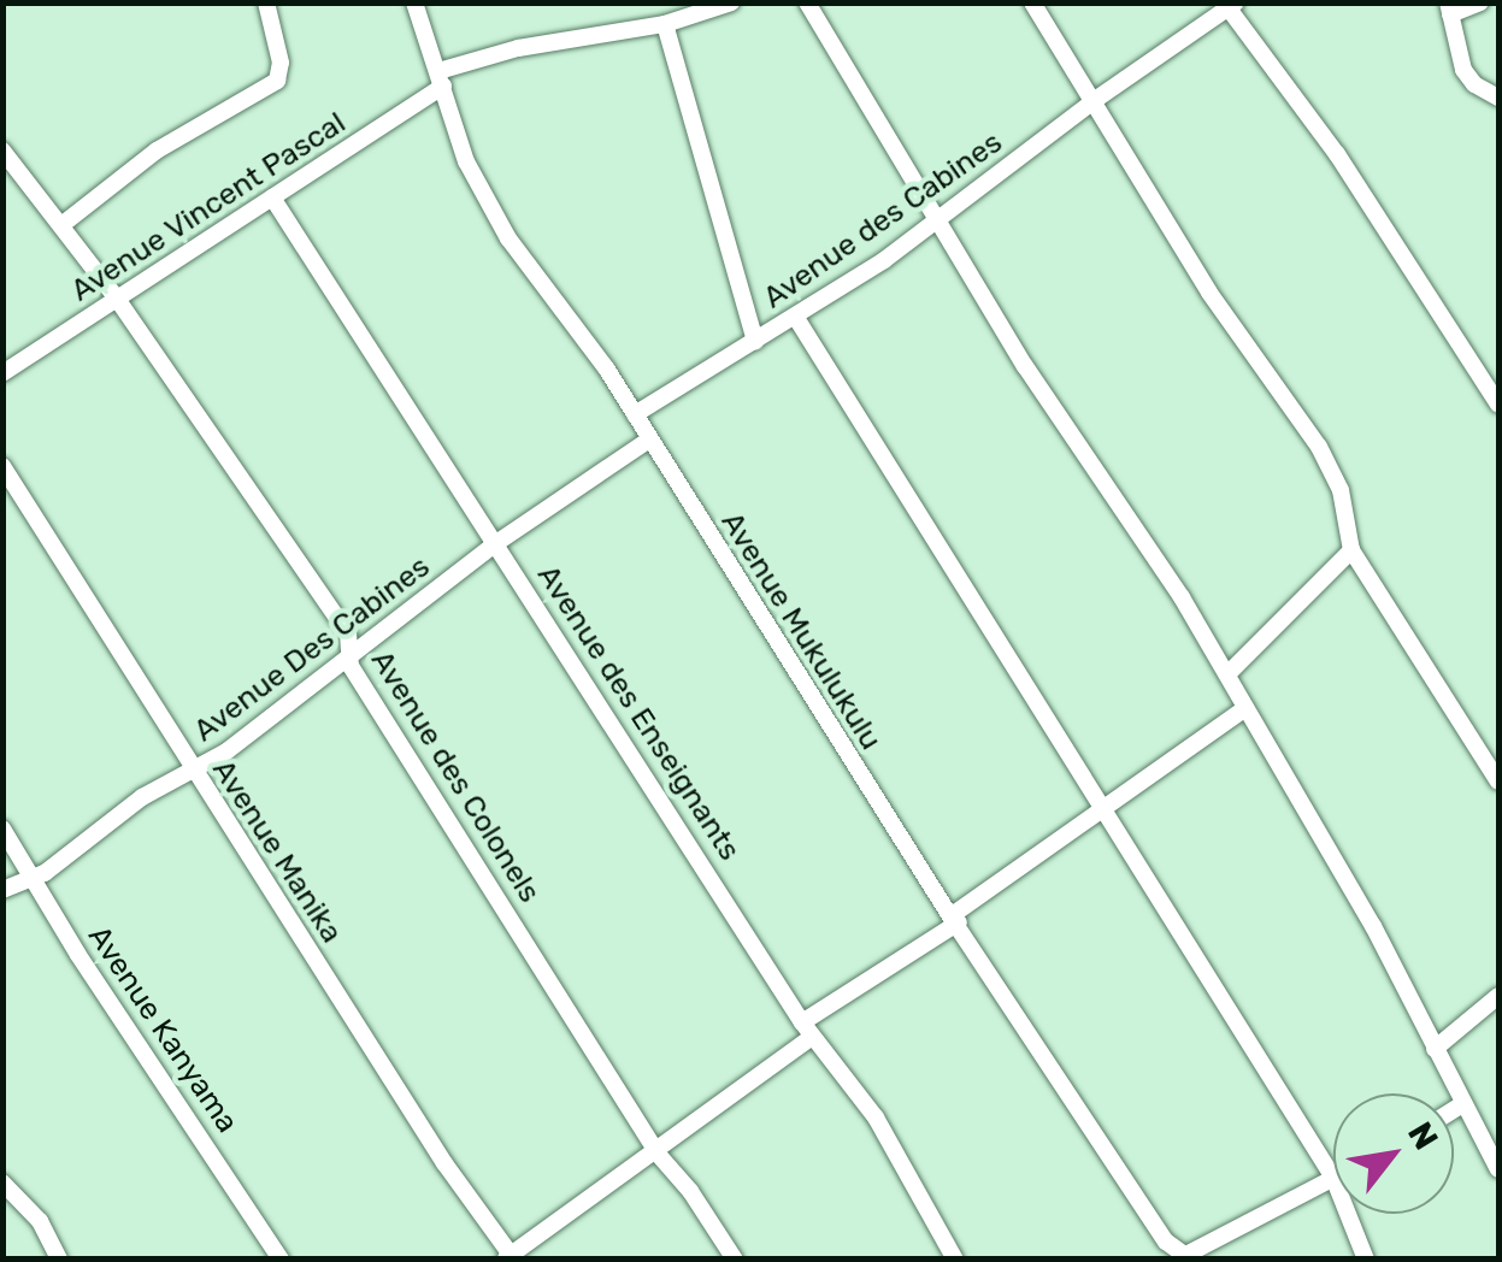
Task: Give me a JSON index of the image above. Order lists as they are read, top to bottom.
{
  "streets": {
    "street": [
      "Avenue Vincent Pascal",
      "Avenue des Cabines",
      "Avenue Mukulukulu",
      "Avenue Des Cabines",
      "Avenue des Enseignants",
      "Avenue des Colonels",
      "Avenue Manika",
      "Avenue Kanyama"
    ]
  },
  "crossings": [
    ["Avenue Vincent Pascal", "Avenue Mukulukulu"],
    ["Avenue Vincent Pascal", "Avenue des Enseignants"],
    ["Avenue Vincent Pascal", "Avenue des Colonels"],
    ["Avenue des Cabines", "Avenue Mukulukulu"],
    ["Avenue Mukulukulu", "Avenue Des Cabines"],
    ["Avenue Des Cabines", "Avenue des Enseignants"],
    ["Avenue Des Cabines", "Avenue des Colonels"],
    ["Avenue Des Cabines", "Avenue Manika"],
    ["Avenue Des Cabines", "Avenue Kanyama"]
  ],
  "north": "top right"
}
